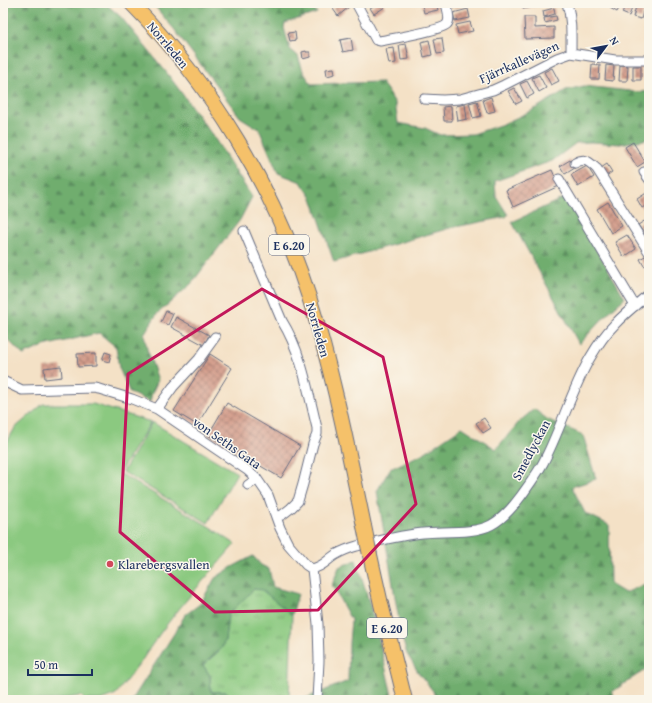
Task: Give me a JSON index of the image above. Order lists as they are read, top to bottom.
{
  "streets": {
    "highway": ["Norrleden", "E 6.20"],
    "street": ["Fjärrkallevägen", "von Seths Gata", "Smedlyckan"]
  },
  "crossings": [
    ["von Seths Gata", "Smedlyckan"]
  ],
  "places": ["Klarebergsvallen"],
  "scale_bar": "50 m",
  "north": "top right"
}
